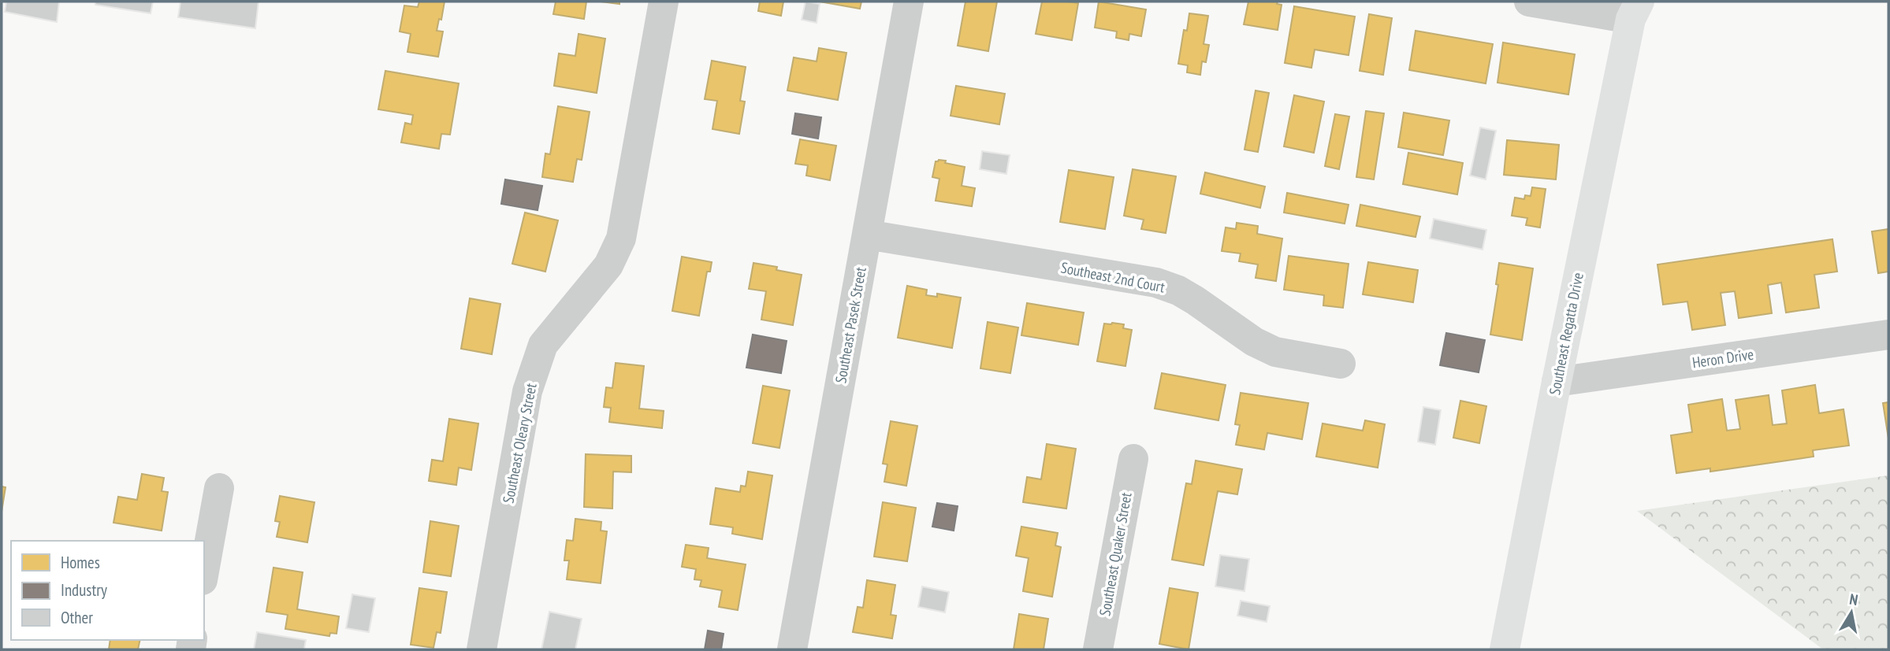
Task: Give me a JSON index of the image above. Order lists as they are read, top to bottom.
{
  "streets": {
    "main road": ["Southeast Regatta Drive"],
    "street": [
      "Southeast 2nd Court",
      "Southeast Pasek Street",
      "Heron Drive",
      "Southeast Oleary Street",
      "Southeast Quaker Street"
    ]
  },
  "crossings": [
    ["Southeast 2nd Court", "Southeast Pasek Street"],
    ["Southeast Regatta Drive", "Heron Drive"]
  ],
  "legend": ["Homes", "Industry", "Other"],
  "north": "top"
}
